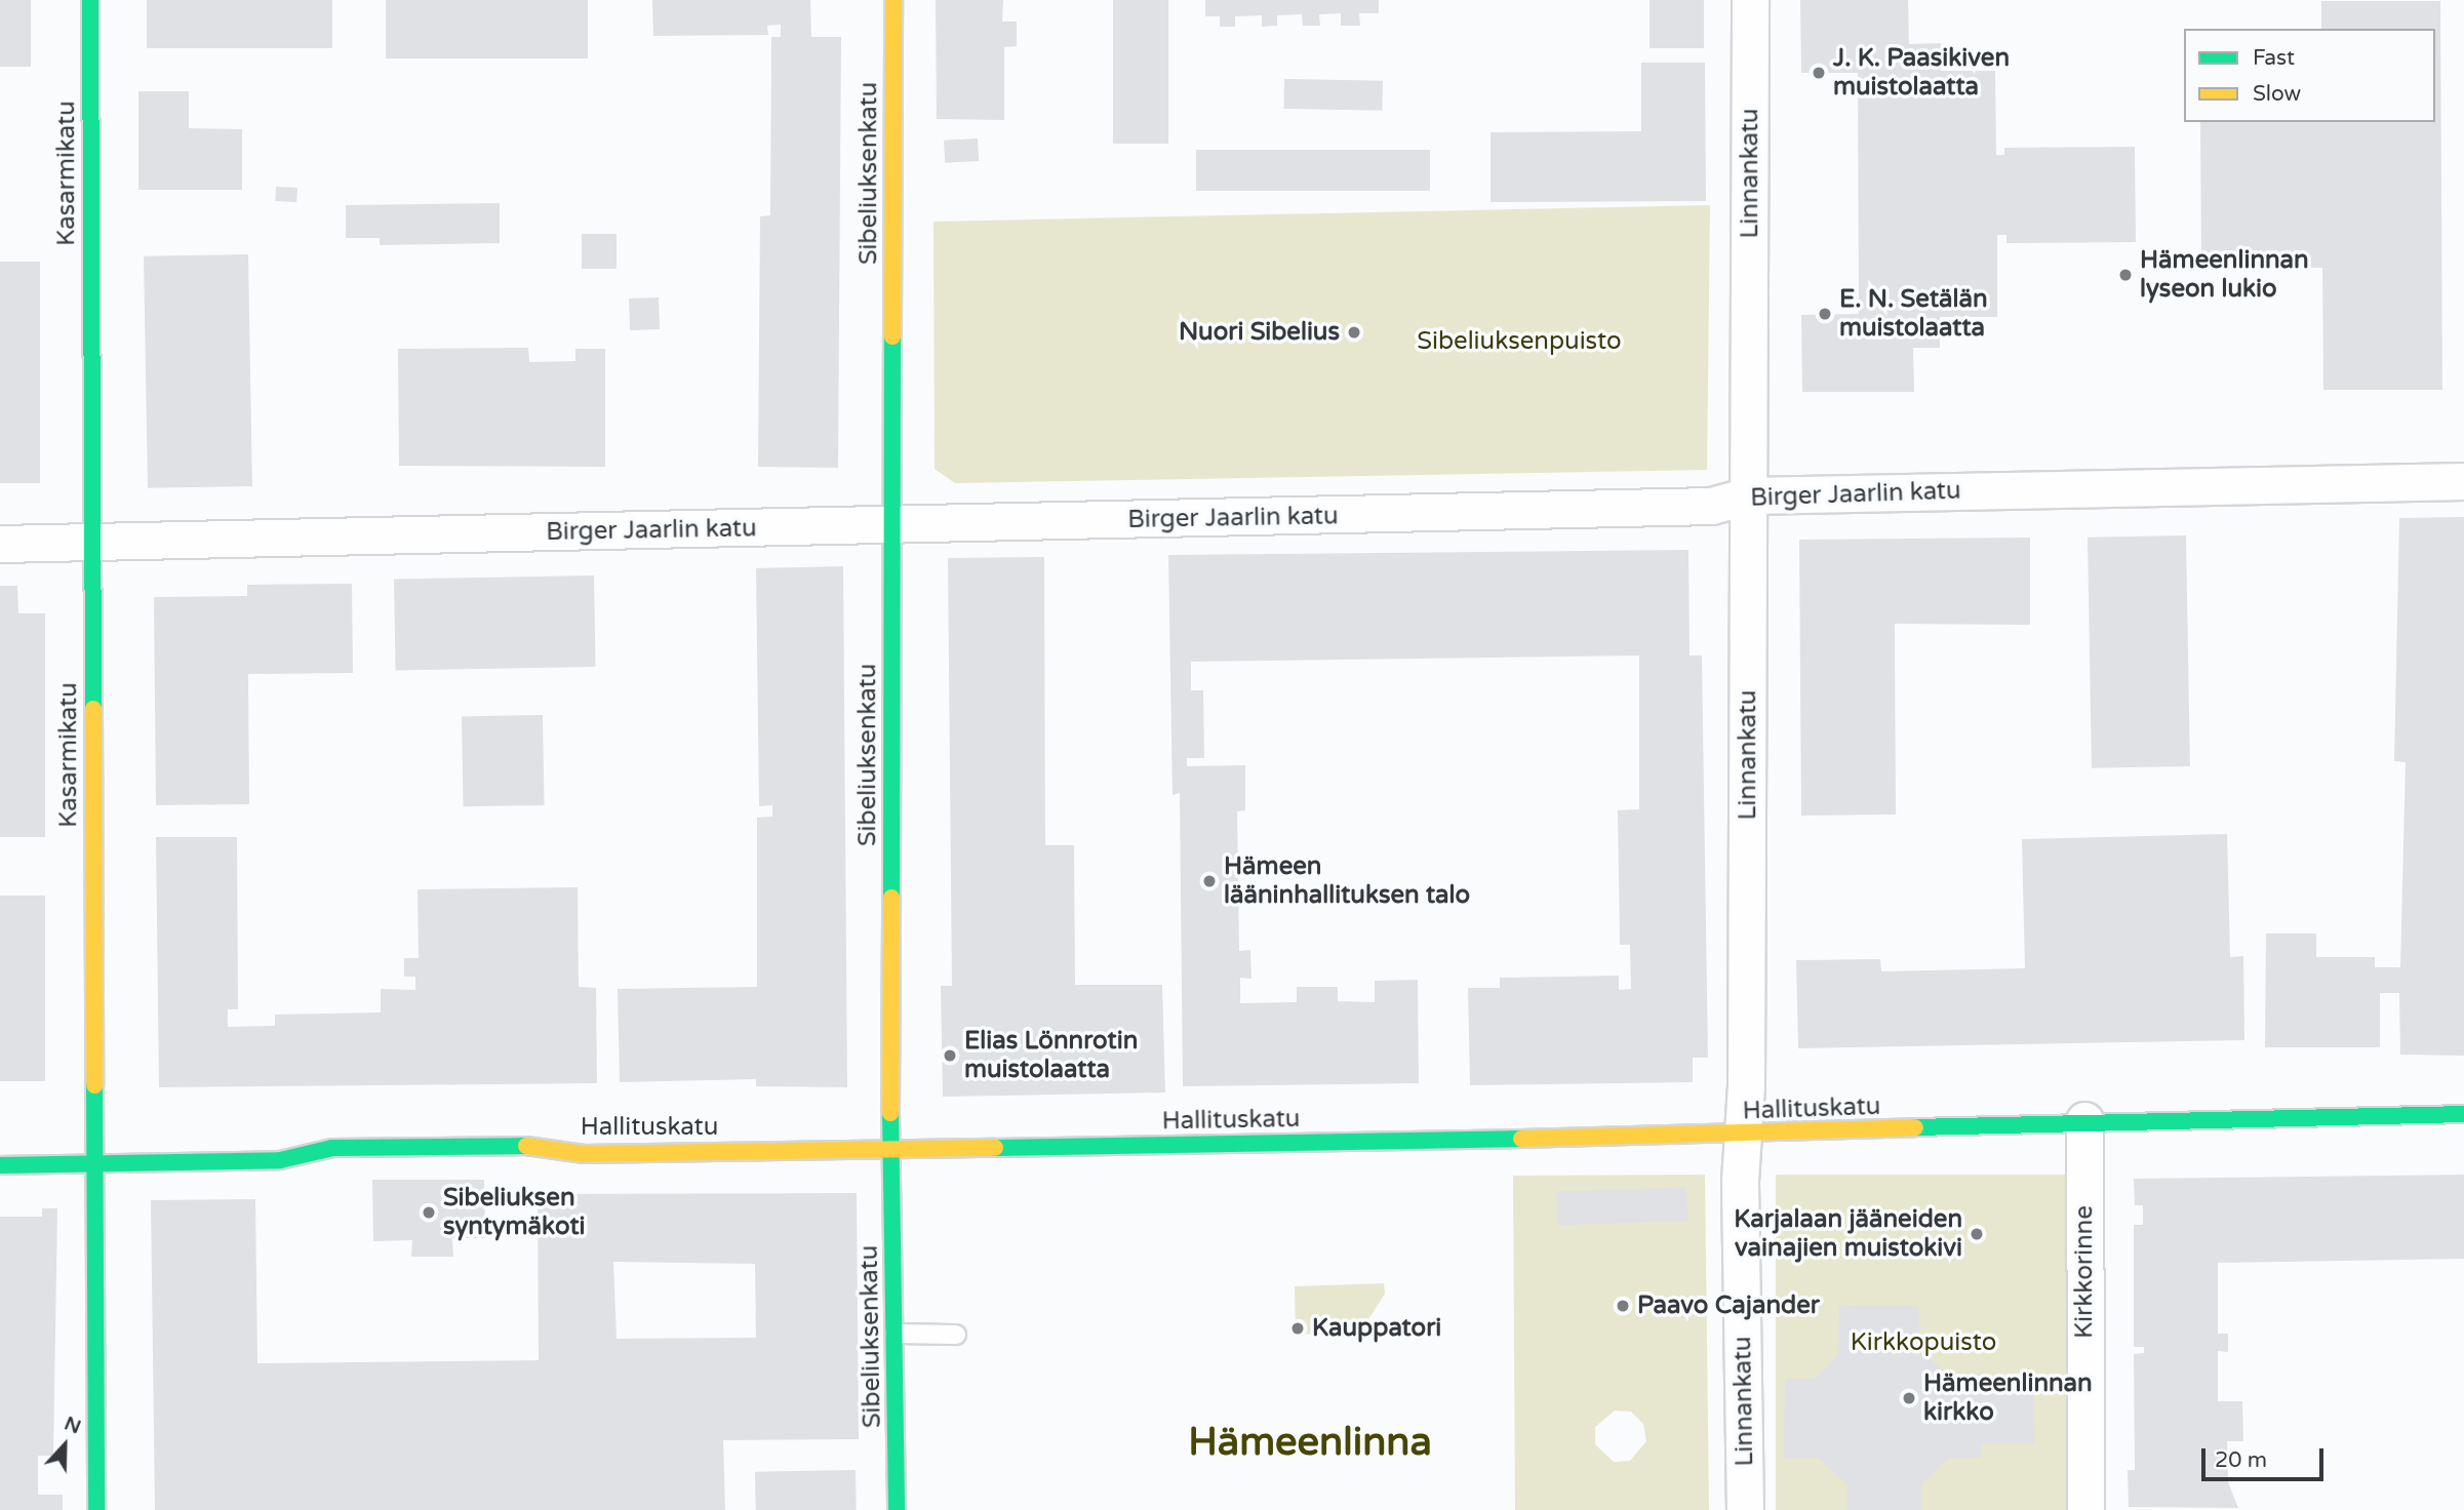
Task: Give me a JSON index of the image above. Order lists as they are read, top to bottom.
{
  "streets": {
    "street": [
      "Kasarmikatu",
      "Sibeliuksenkatu",
      "Linnankatu",
      "Birger Jaarlin katu",
      "Hallituskatu",
      "Kirkkorinne"
    ]
  },
  "crossings": [
    ["Kasarmikatu", "Birger Jaarlin katu"],
    ["Kasarmikatu", "Hallituskatu"],
    ["Sibeliuksenkatu", "Birger Jaarlin katu"],
    ["Sibeliuksenkatu", "Hallituskatu"],
    ["Linnankatu", "Birger Jaarlin katu"],
    ["Linnankatu", "Hallituskatu"],
    ["Hallituskatu", "Kirkkorinne"]
  ],
  "districts": ["Hämeenlinna"],
  "parks": ["Sibeliuksenpuisto", "Kirkkopuisto"],
  "places": [
    "J. K. Paasikiven muistolaatta",
    "Hämeenlinnan lyseon lukio",
    "E. N. Setälän muistolaatta",
    "Nuori Sibelius",
    "Hämeen lääninhallituksen talo",
    "Elias Lönnrotin muistolaatta",
    "Sibeliuksen syntymäkoti",
    "Karjalaan jääneiden vainajien muistokivi",
    "Paavo Cajander",
    "Kauppatori",
    "Hämeenlinnan kirkko"
  ],
  "legend": ["Fast", "Slow"],
  "scale_bar": "20 m",
  "north": "top"
}
